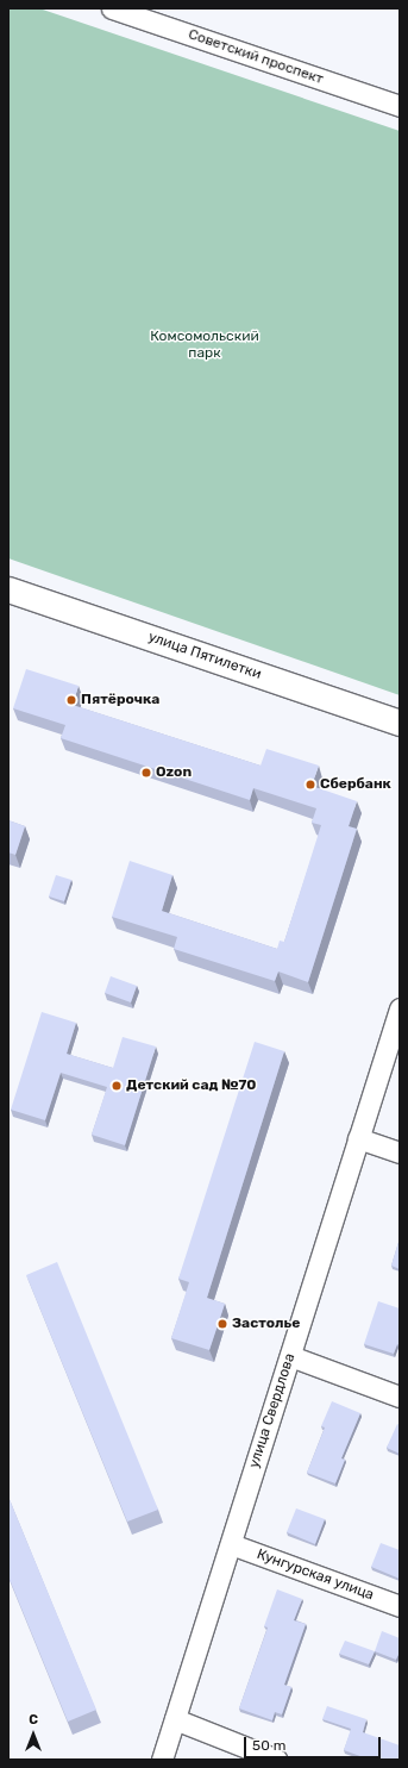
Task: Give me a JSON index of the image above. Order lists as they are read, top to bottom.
{
  "streets": {
    "main road": ["улица Пятилетки"],
    "street": ["Советский проспект", "улица Свердлова", "Кунгурская улица"]
  },
  "crossings": [
    ["улица Свердлова", "Кунгурская улица"]
  ],
  "parks": ["Комсомольский парк"],
  "places": [
    "Пятёрочка",
    "Ozon",
    "Сбербанк",
    "Детский сад №70",
    "Застолье"
  ],
  "scale_bar": "50 m",
  "north": "top"
}
